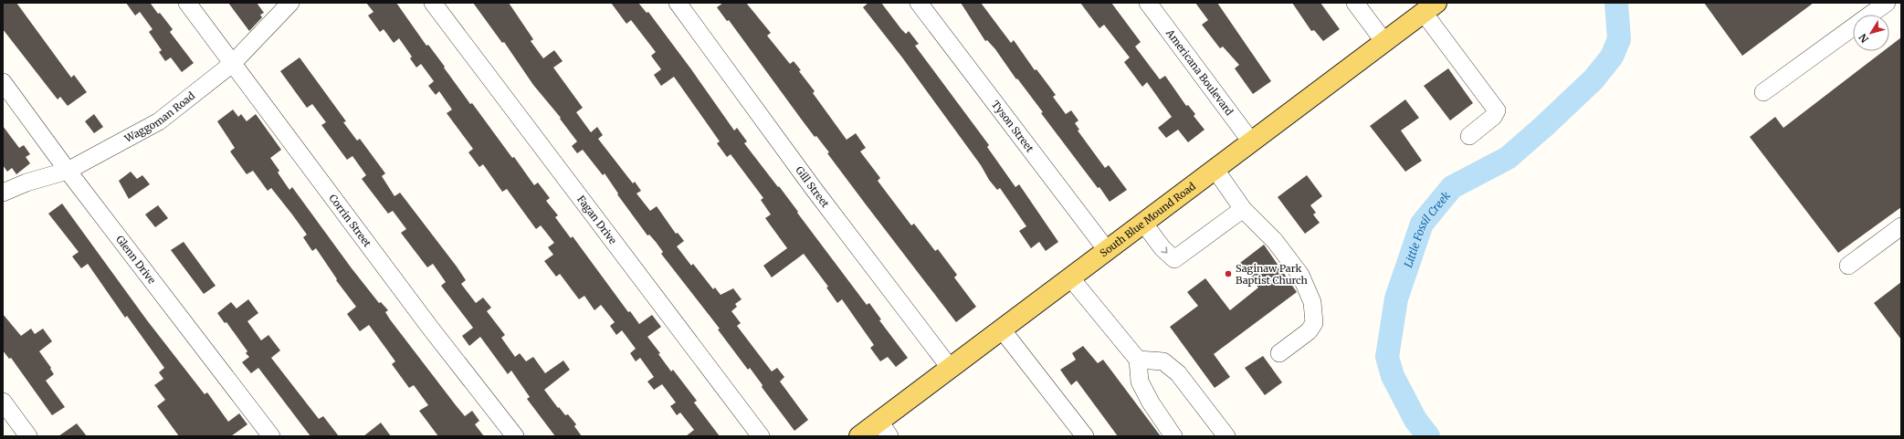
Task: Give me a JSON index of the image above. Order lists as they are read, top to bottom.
{
  "streets": {
    "main road": ["South Blue Mound Road"],
    "street": [
      "Americana Boulevard",
      "Waggoman Road",
      "Tyson Street",
      "Gill Street",
      "Fagan Drive",
      "Corrin Street",
      "Glenn Drive"
    ]
  },
  "crossings": [
    ["Americana Boulevard", "South Blue Mound Road"],
    ["Waggoman Road", "Corrin Street"],
    ["Waggoman Road", "Glenn Drive"],
    ["Tyson Street", "South Blue Mound Road"],
    ["Gill Street", "South Blue Mound Road"]
  ],
  "water": ["Little Fossil Creek"],
  "places": ["Saginaw Park Baptist Church"],
  "north": "bottom left"
}
